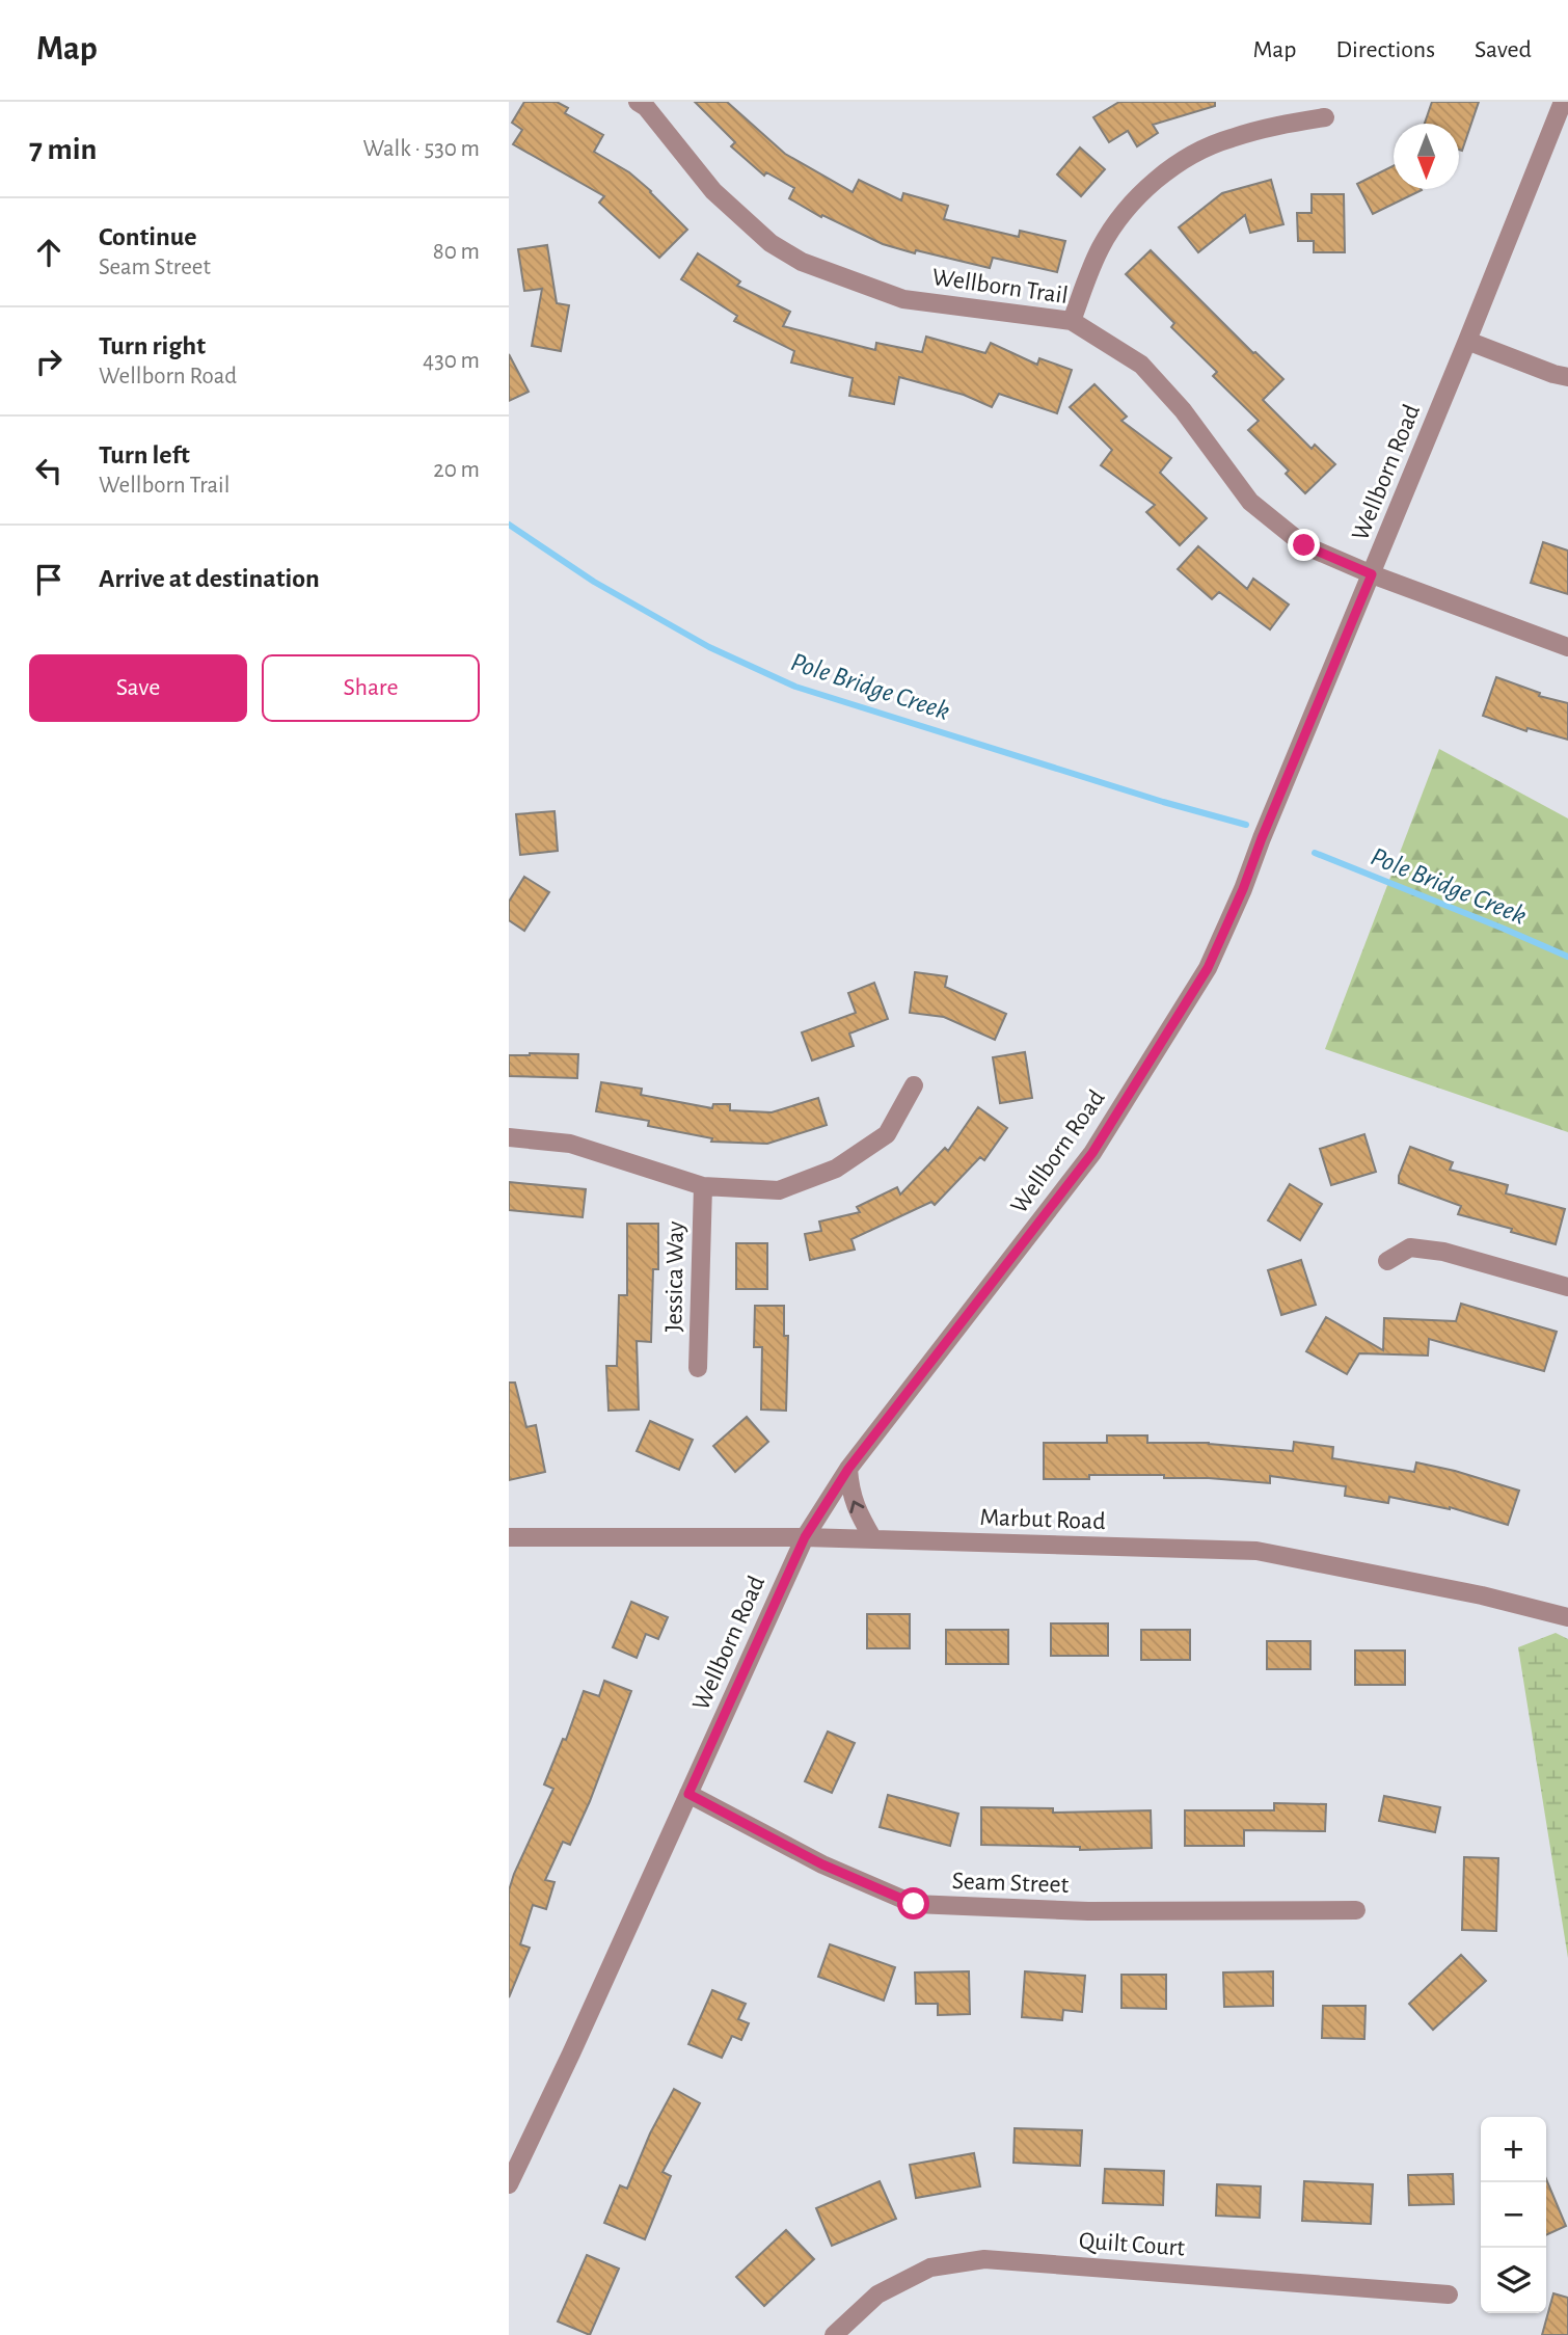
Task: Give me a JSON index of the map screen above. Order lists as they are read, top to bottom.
{
  "streets": {
    "street": [
      "Wellborn Trail",
      "Wellborn Road",
      "Jessica Way",
      "Marbut Road",
      "Seam Street",
      "Quilt Court"
    ]
  },
  "crossings": [
    ["Wellborn Trail", "Wellborn Road"],
    ["Wellborn Road", "Marbut Road"],
    ["Wellborn Road", "Seam Street"]
  ],
  "water": ["Pole Bridge Creek"],
  "north": "bottom",
  "page": {
    "header": "Map",
    "nav": ["Map", "Directions", "Saved"],
    "heading": ["7 min", "Walk · 530 m"],
    "list": [
      ["Continue", "Seam Street", "80 m"],
      ["Turn right", "Wellborn Road", "430 m"],
      ["Turn left", "Wellborn Trail", "20 m"],
      "Arrive at destination"
    ],
    "buttons": ["Save", "Share"],
    "map_buttons": ["+", "−"]
  }
}
